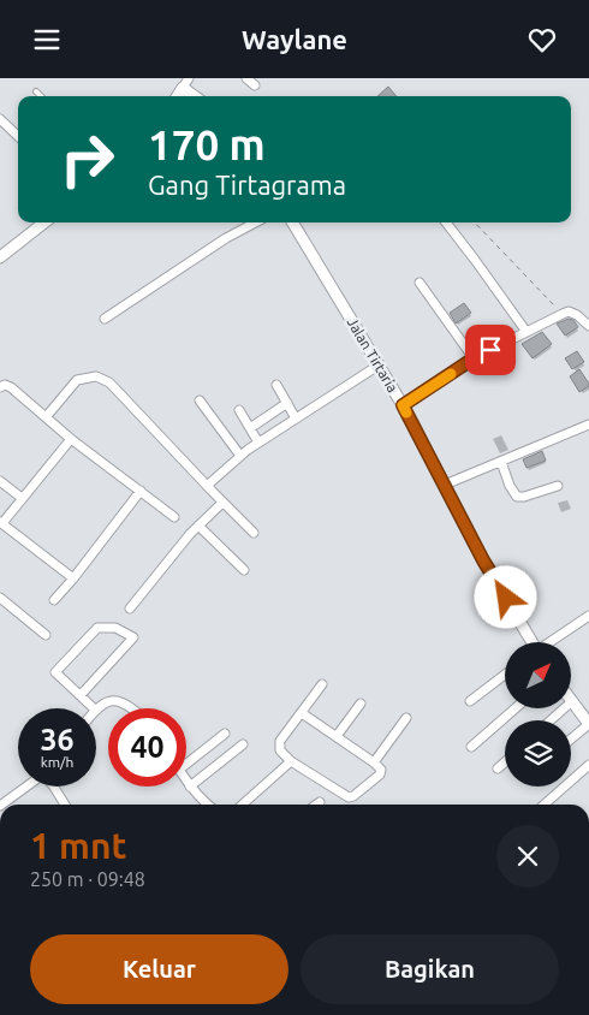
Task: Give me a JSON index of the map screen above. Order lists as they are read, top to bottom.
{
  "streets": {
    "street": ["Jalan Tirtaria"]
  },
  "north": "top right",
  "page": {
    "header": "Waylane",
    "turn": ["170 m", "Gang Tirtagrama"],
    "speed": "36 km/h",
    "limit": "40",
    "heading": ["1 mnt", "250 m · 09:48"],
    "buttons": ["Keluar", "Bagikan"]
  }
}
